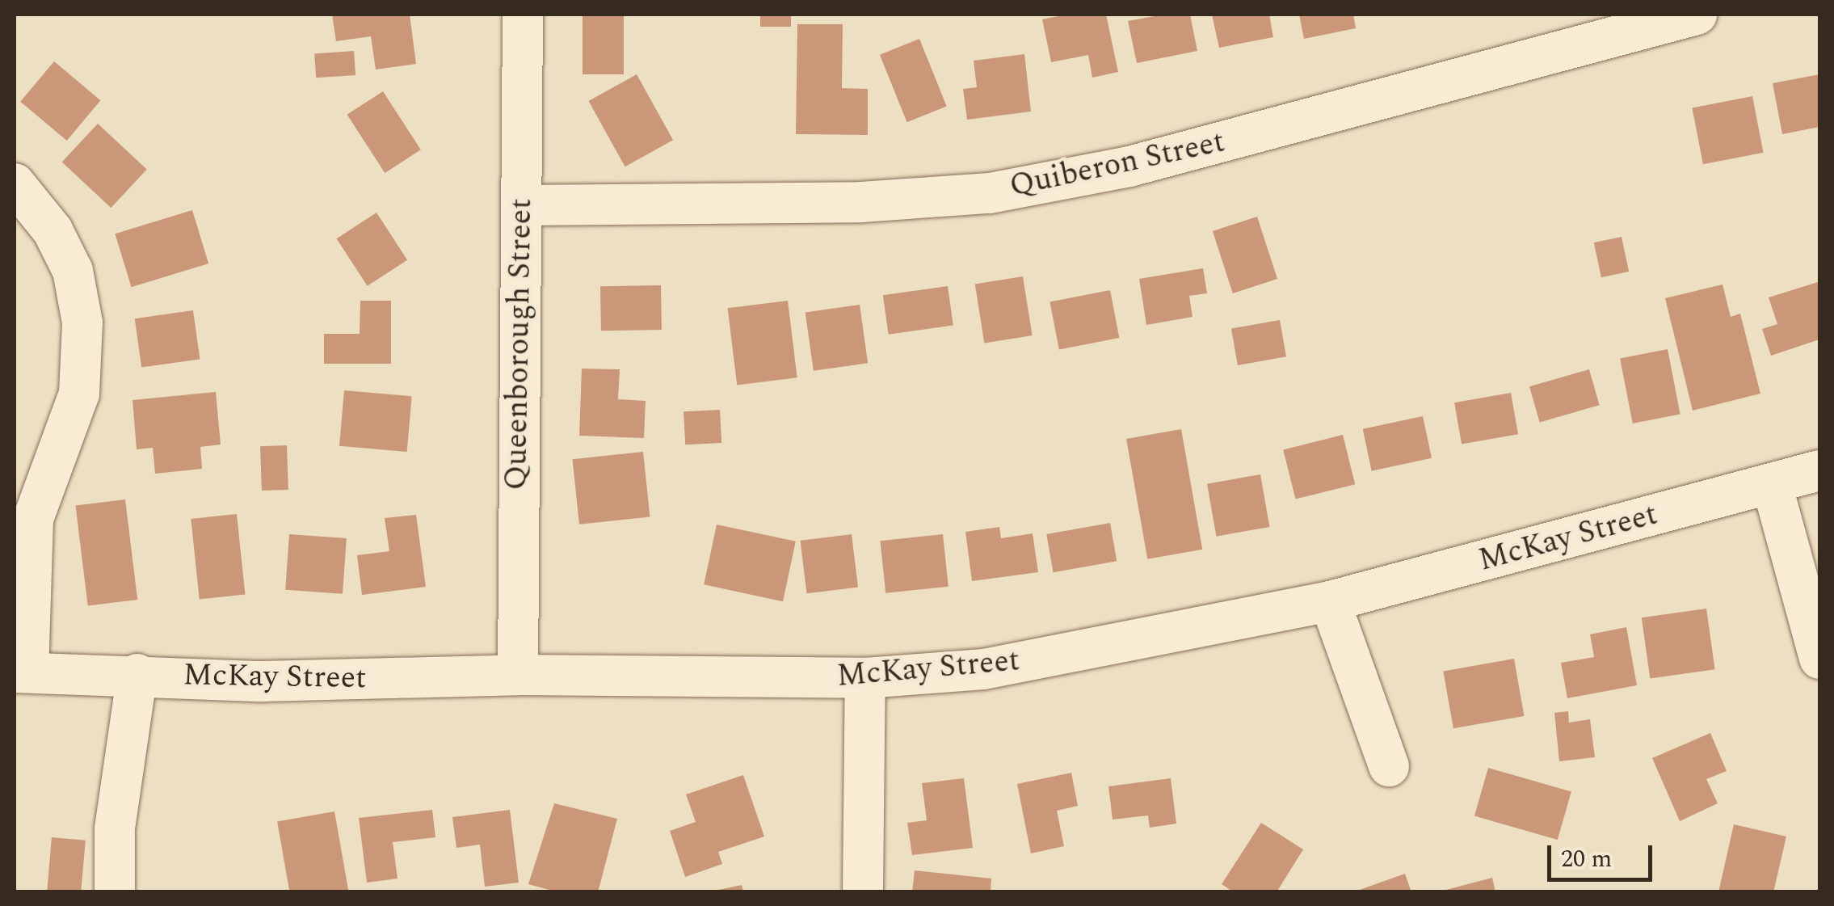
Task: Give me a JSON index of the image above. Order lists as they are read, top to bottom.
{
  "streets": {
    "street": ["Quiberon Street", "Queenborough Street", "McKay Street"]
  },
  "crossings": [
    ["Quiberon Street", "Queenborough Street"],
    ["Queenborough Street", "McKay Street"]
  ],
  "scale_bar": "20 m"
}
